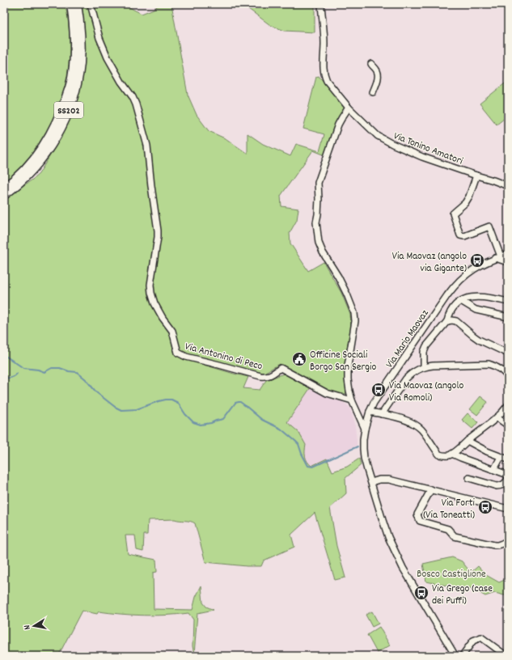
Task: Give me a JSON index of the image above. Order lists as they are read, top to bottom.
{
  "streets": {
    "highway": ["SS202"],
    "street": ["Via Tonino Amatori", "Via Mario Maovaz", "Via Antonino di Peco"]
  },
  "parks": ["Bosco Castiglione"],
  "places": {
    "bus stop": [
      "Via Maovaz (angolo via Gigante)",
      "Via Maovaz (angolo Via Romoli)",
      "Via Forti (Via Toneatti)",
      "Via Grego (case dei Puffi)"
    ],
    "public building": ["Officine Sociali Borgo San Sergio"]
  },
  "north": "left"
}
